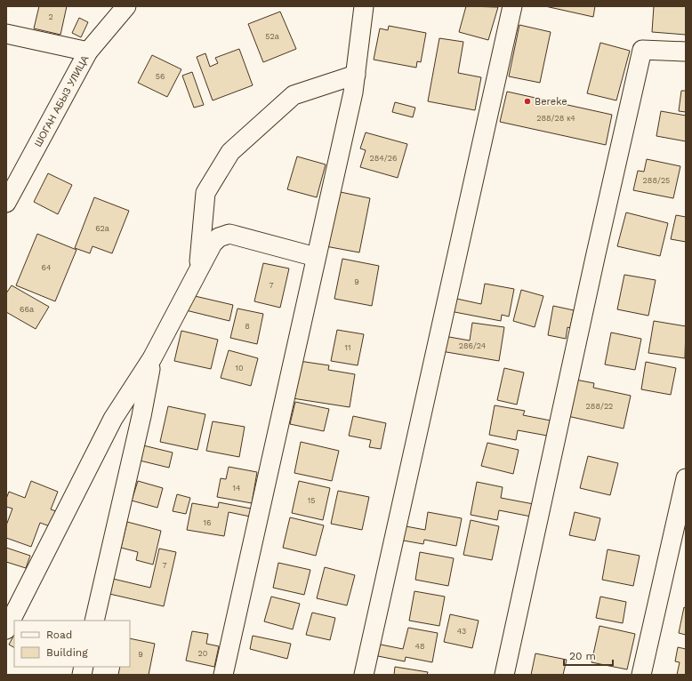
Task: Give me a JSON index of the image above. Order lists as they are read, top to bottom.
{
  "streets": {
    "street": ["ШОГАН АБЫЗ УЛИЦА"]
  },
  "places": ["Bereke"],
  "house_numbers": [
    "2",
    "52а",
    "56",
    "288/28 к4",
    "284/26",
    "288/25",
    "62а",
    "64",
    "9",
    "7",
    "66а",
    "8",
    "286/24",
    "11",
    "10",
    "288/22",
    "14",
    "15",
    "16",
    "7",
    "43",
    "48",
    "20",
    "9"
  ],
  "legend": ["Road", "Building"],
  "scale_bar": "20 m"
}
